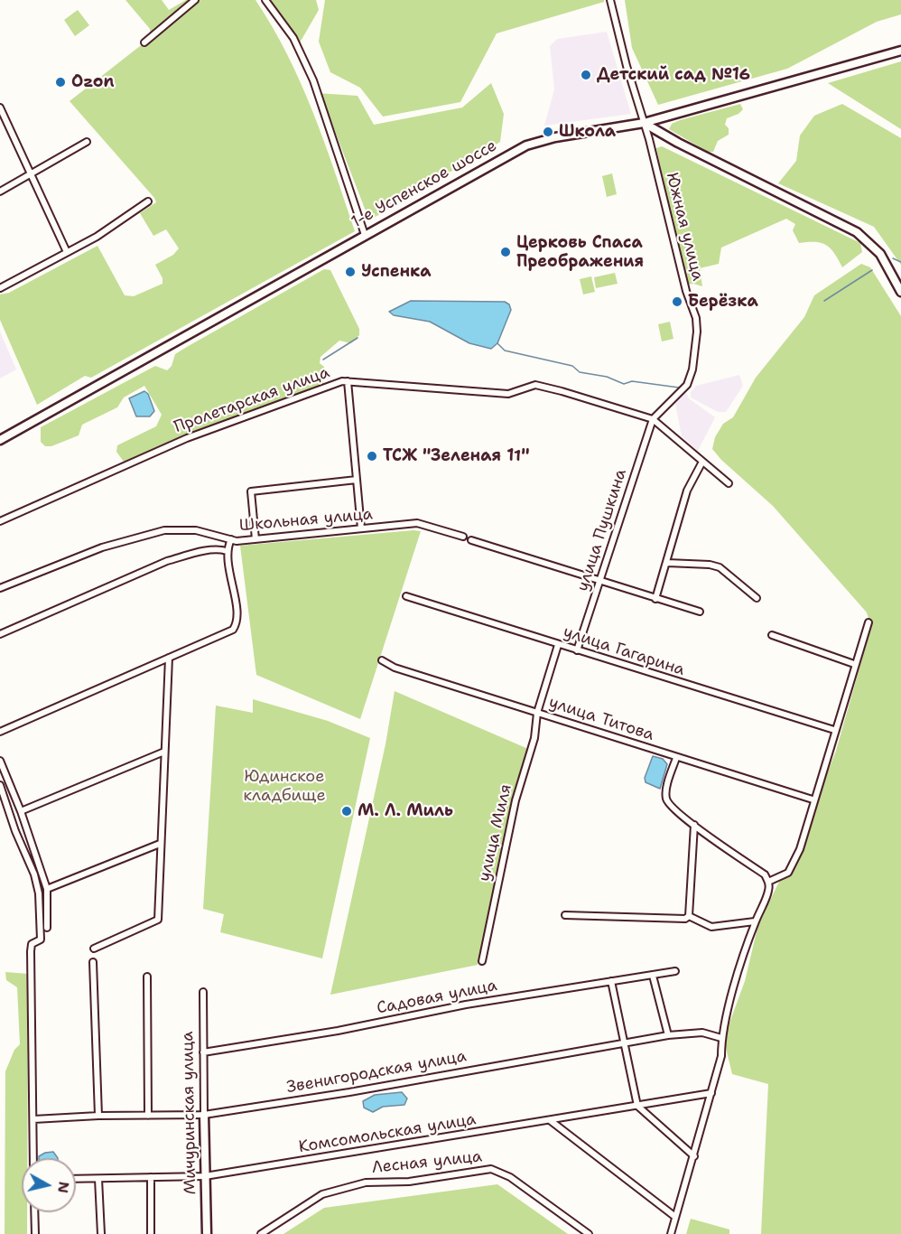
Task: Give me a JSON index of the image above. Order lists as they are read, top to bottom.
{
  "streets": {
    "main road": ["1-е Успенское шоссе", "Мичуринская улица"],
    "street": [
      "Южная улица",
      "Пролетарская улица",
      "Школьная улица",
      "улица Пушкина",
      "улица Гагарина",
      "улица Титова",
      "улица Миля",
      "Садовая улица",
      "Звенигородская улица",
      "Комсомольская улица",
      "Лесная улица"
    ]
  },
  "crossings": [
    ["1-е Успенское шоссе", "Южная улица"],
    ["Южная улица", "Пролетарская улица"],
    ["Южная улица", "улица Пушкина"],
    ["Пролетарская улица", "улица Пушкина"],
    ["улица Пушкина", "улица Гагарина"],
    ["улица Титова", "улица Миля"],
    ["Садовая улица", "Мичуринская улица"],
    ["Звенигородская улица", "Мичуринская улица"],
    ["Мичуринская улица", "Комсомольская улица"]
  ],
  "parks": ["Юдинское кладбище"],
  "places": [
    "Детский сад №16",
    "Ozon",
    "Школа",
    "Церковь Спаса Преображения",
    "Успенка",
    "Берёзка",
    "ТСЖ \"Зеленая 11\"",
    "М. Л. Миль"
  ],
  "north": "right"
}
